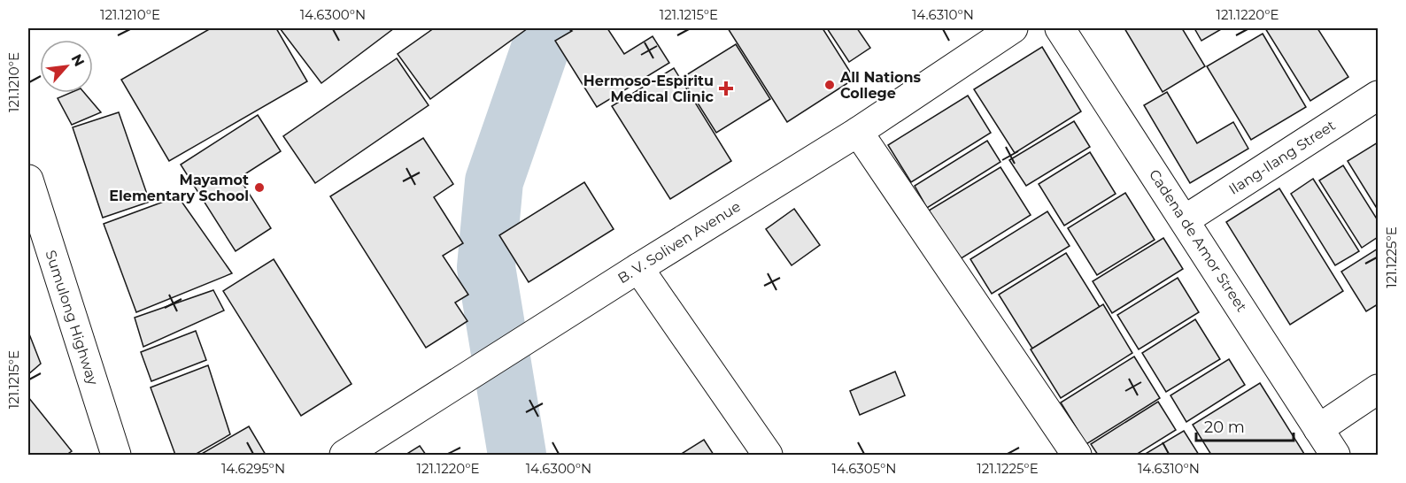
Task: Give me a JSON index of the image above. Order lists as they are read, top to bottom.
{
  "streets": {
    "street": [
      "Ilang-Ilang Street",
      "Cadena de Amor Street",
      "B. V. Soliven Avenue",
      "Sumulong Highway"
    ]
  },
  "crossings": [
    ["Ilang-Ilang Street", "Cadena de Amor Street"]
  ],
  "places": {
    "other": ["All Nations College", "Mayamot Elementary School"],
    "health": ["Hermoso-Espiritu Medical Clinic"]
  },
  "scale_bar": "20 m",
  "north": "top right",
  "coordinates": [
    "121.1210°E",
    "14.6300°N",
    "121.1215°E",
    "14.6310°N",
    "121.1220°E",
    "121.1225°E",
    "14.6295°N",
    "14.6305°N"
  ]
}
